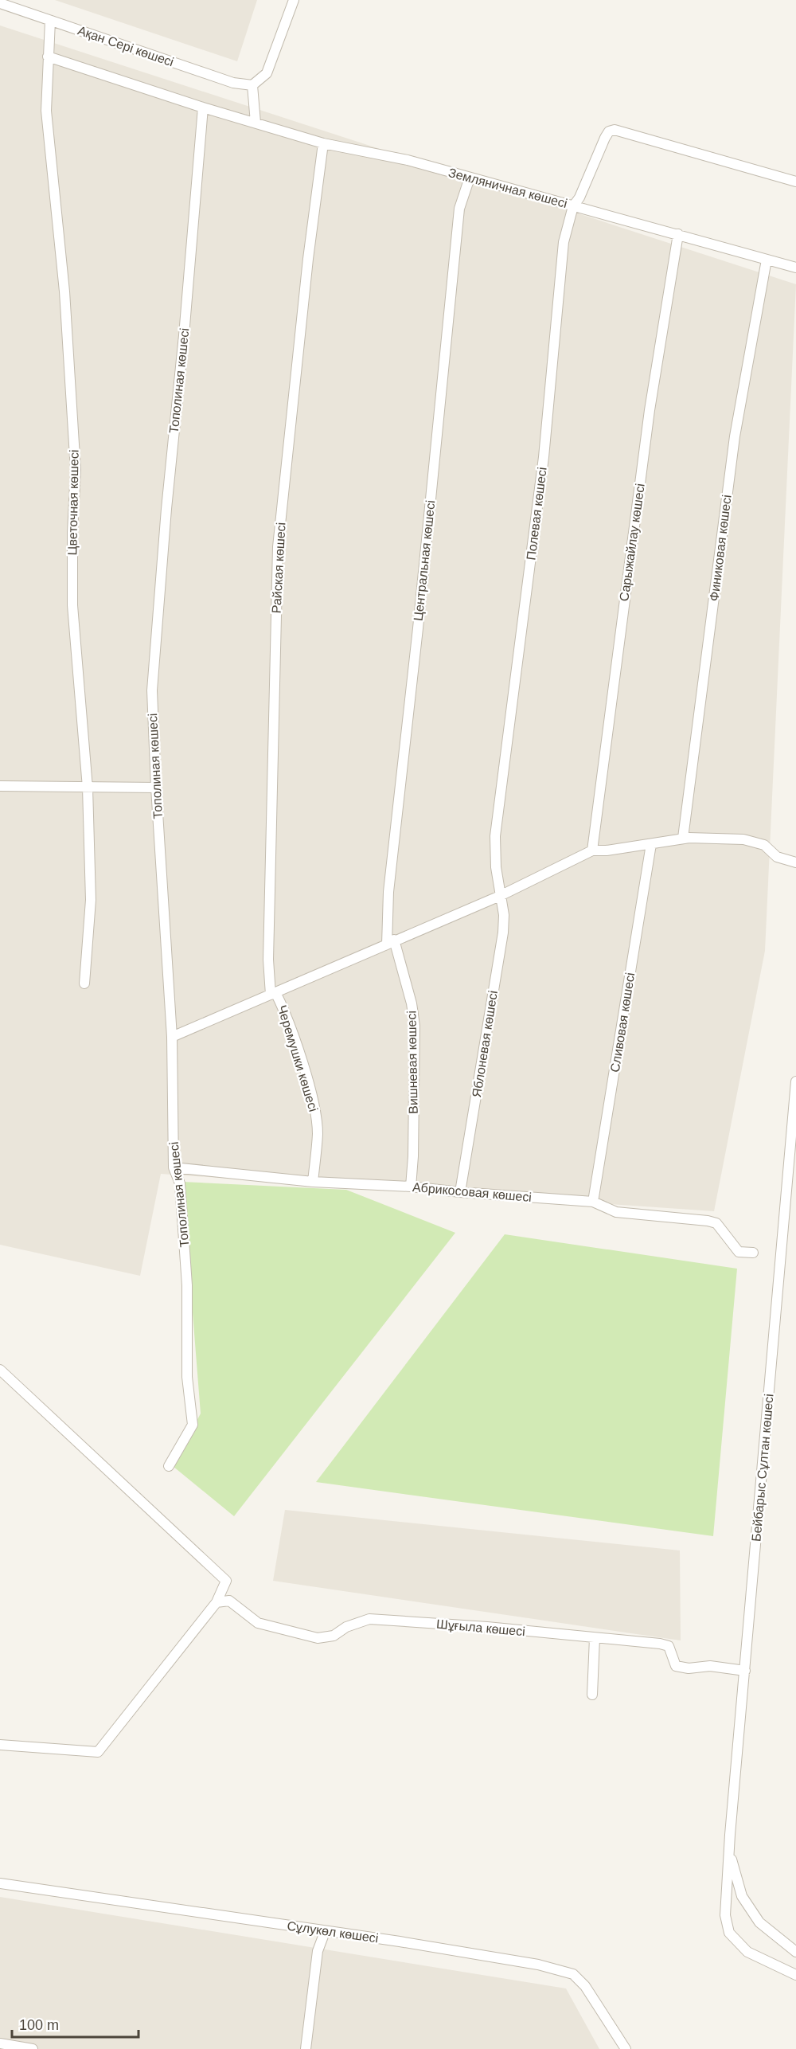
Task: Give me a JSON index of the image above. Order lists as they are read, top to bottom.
{
  "streets": {
    "street": [
      "Ақан Сері көшесі",
      "Земляничная көшесі",
      "Тополиная көшесі",
      "Цветочная көшесі",
      "Полевая көшесі",
      "Сарыжайлау көшесі",
      "Финиковая көшесі",
      "Центральная көшесі",
      "Райская көшесі",
      "Сливовая көшесі",
      "Яблоневая көшесі",
      "Черемушки көшесі",
      "Вишневая көшесі",
      "Абрикосовая көшесі",
      "Бейбарыс Сұлтан көшесі",
      "Шұғыла көшесі",
      "Сұлукөл көшесі"
    ]
  },
  "crossings": [
    ["Ақан Сері көшесі", "Цветочная көшесі"],
    ["Земляничная көшесі", "Тополиная көшесі"],
    ["Земляничная көшесі", "Цветочная көшесі"],
    ["Земляничная көшесі", "Полевая көшесі"],
    ["Земляничная көшесі", "Сарыжайлау көшесі"],
    ["Земляничная көшесі", "Финиковая көшесі"],
    ["Земляничная көшесі", "Центральная көшесі"],
    ["Земляничная көшесі", "Райская көшесі"],
    ["Тополиная көшесі", "Абрикосовая көшесі"],
    ["Полевая көшесі", "Яблоневая көшесі"],
    ["Центральная көшесі", "Вишневая көшесі"],
    ["Райская көшесі", "Черемушки көшесі"],
    ["Сливовая көшесі", "Абрикосовая көшесі"],
    ["Яблоневая көшесі", "Абрикосовая көшесі"],
    ["Черемушки көшесі", "Абрикосовая көшесі"],
    ["Вишневая көшесі", "Абрикосовая көшесі"],
    ["Бейбарыс Сұлтан көшесі", "Шұғыла көшесі"]
  ],
  "scale_bar": "100 m"
}
